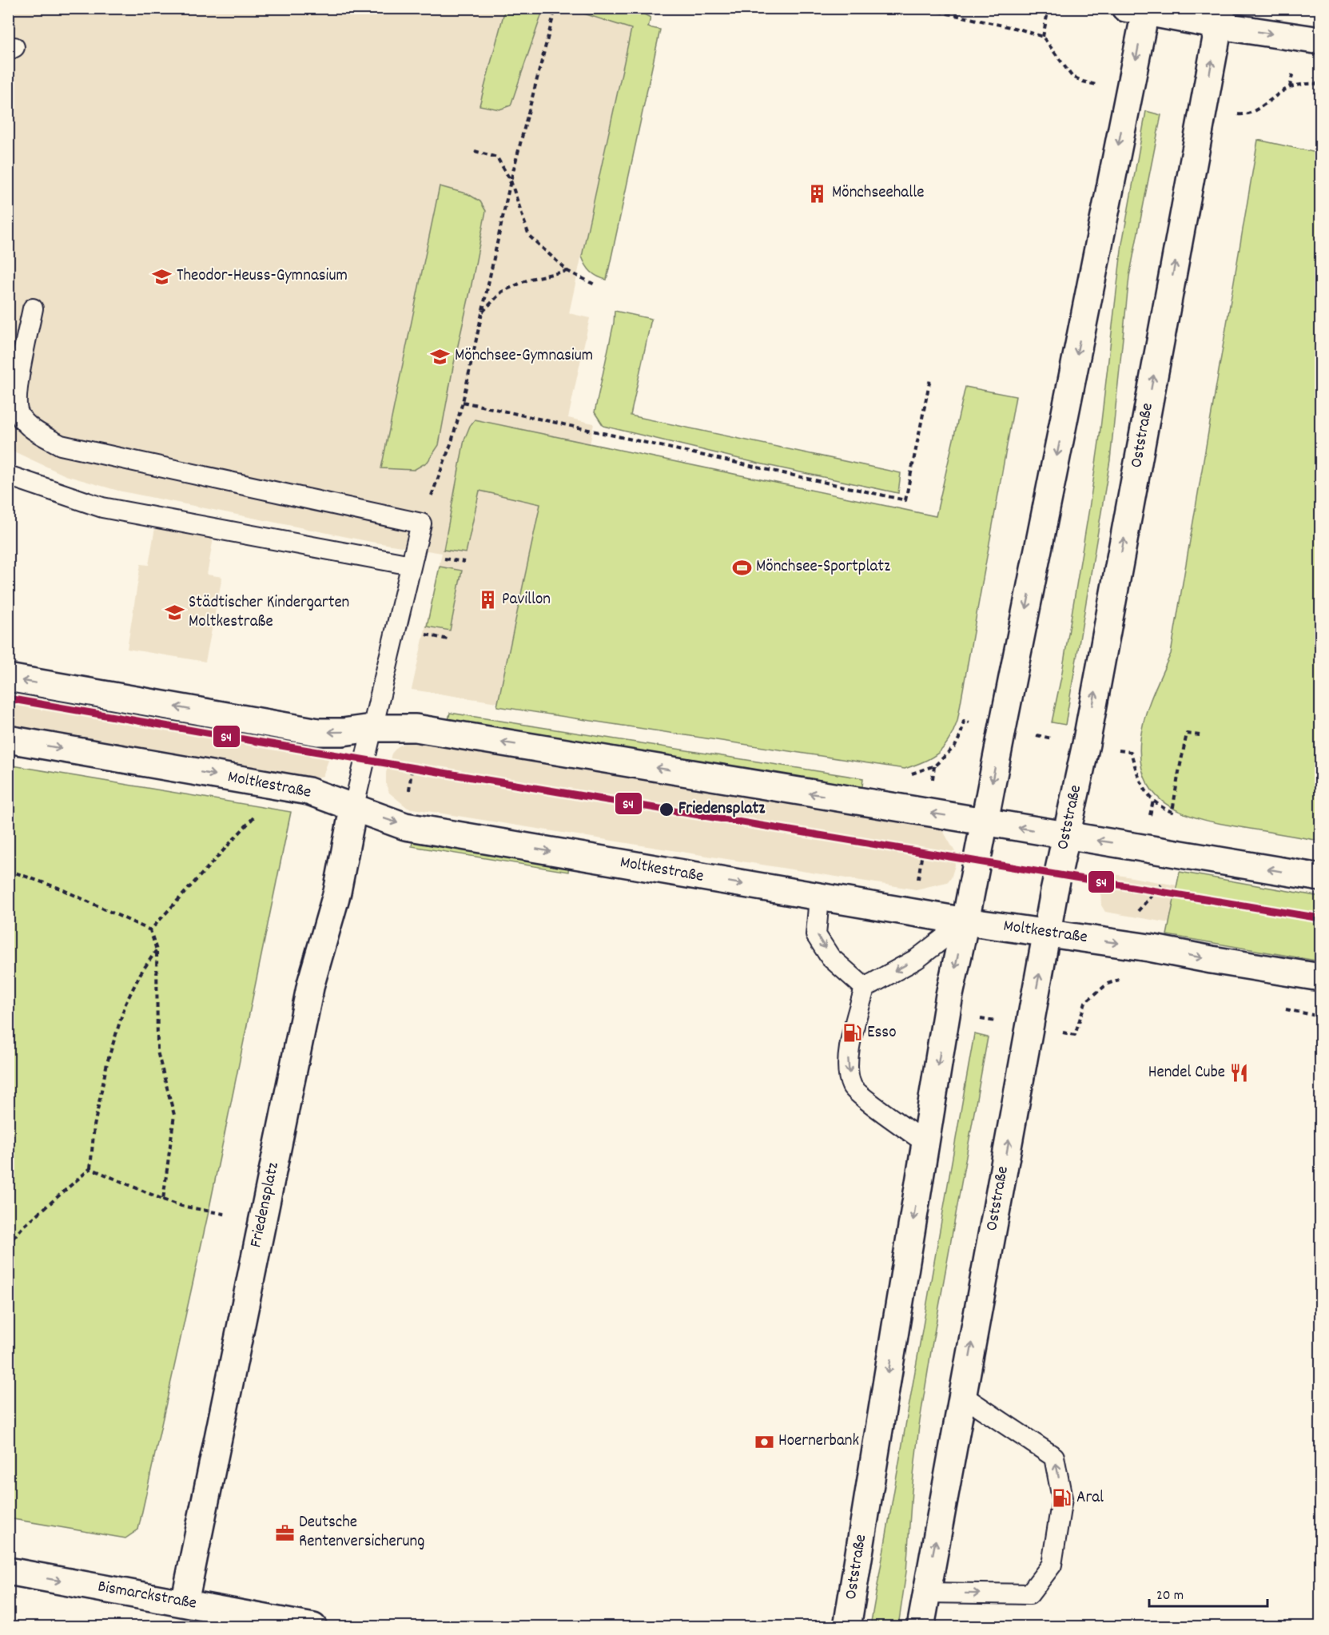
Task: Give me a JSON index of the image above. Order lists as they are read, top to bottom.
{
  "streets": {
    "street": [
      "Oststraße",
      "Moltkestraße",
      "Friedensplatz",
      "Bismarckstraße"
    ]
  },
  "crossings": [
    ["Oststraße", "Moltkestraße"],
    ["Moltkestraße", "Friedensplatz"],
    ["Friedensplatz", "Bismarckstraße"]
  ],
  "one_way": ["Bismarckstraße"],
  "places": {
    "building": ["Mönchseehalle", "Pavillon"],
    "school or university": ["Theodor-Heuss-Gymnasium", "Mönchsee-Gymnasium", "Städtischer Kindergarten Moltkestraße"],
    "sports": ["Mönchsee-Sportplatz"],
    "other": ["Friedensplatz"],
    "fuel station": ["Esso", "Aral"],
    "restaurant": ["Hendel Cube"],
    "bank": ["Hoernerbank"],
    "office": ["Deutsche Rentenversicherung"]
  },
  "lines": ["transit line S4"],
  "scale_bar": "20 m"
}
